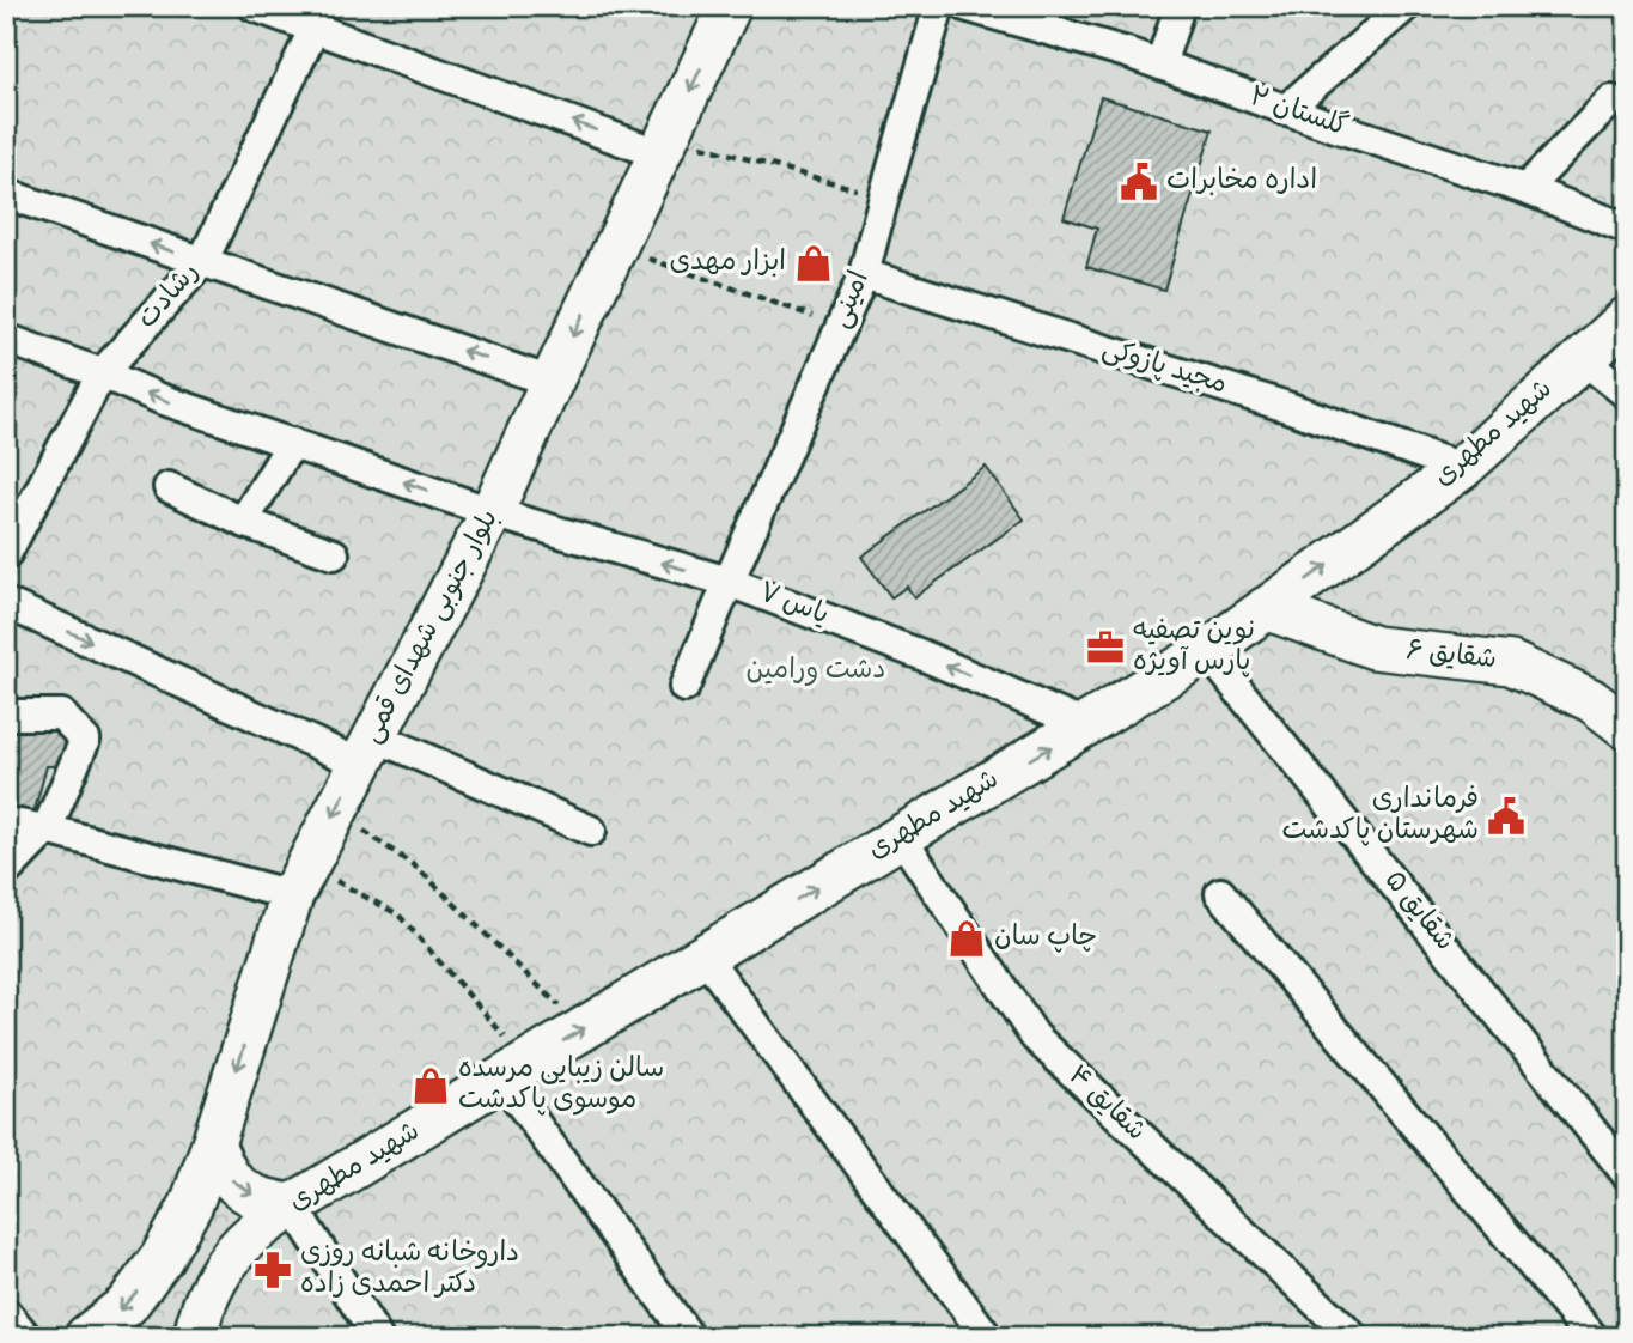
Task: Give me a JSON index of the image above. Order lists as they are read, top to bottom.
{
  "streets": {
    "main road": ["شهید مطهری", "بلوار جنوبی شهدای قمی", "شقایق ۶"],
    "street": [
      "گلستان ۲",
      "رشادت",
      "امینی",
      "مجید پازوکی",
      "یاس ۷",
      "شقایق ۵",
      "شقایق ۴"
    ]
  },
  "crossings": [
    ["رشادت", "یاس ۷"],
    ["امینی", "مجید پازوکی"],
    ["امینی", "یاس ۷"],
    ["مجید پازوکی", "شهید مطهری"],
    ["شهید مطهری", "یاس ۷"],
    ["شهید مطهری", "شقایق ۶"],
    ["شهید مطهری", "شقایق ۵"],
    ["شهید مطهری", "شقایق ۴"],
    ["یاس ۷", "بلوار جنوبی شهدای قمی"]
  ],
  "one_way": ["شهید مطهری", "بلوار جنوبی شهدای قمی"],
  "parks": ["دشت ورامین"],
  "places": {
    "public building": ["اداره مخابرات", "فرمانداری شهرستان پاکدشت"],
    "shop": ["ابزار مهدی", "چاپ سان", "سالن زیبایی مرسده موسوی پاکدشت"],
    "office": ["نوین تصفیه پارس آویژه"],
    "pharmacy": ["داروخانه شبانه روزی دکتر احمدی زاده"]
  }
}
